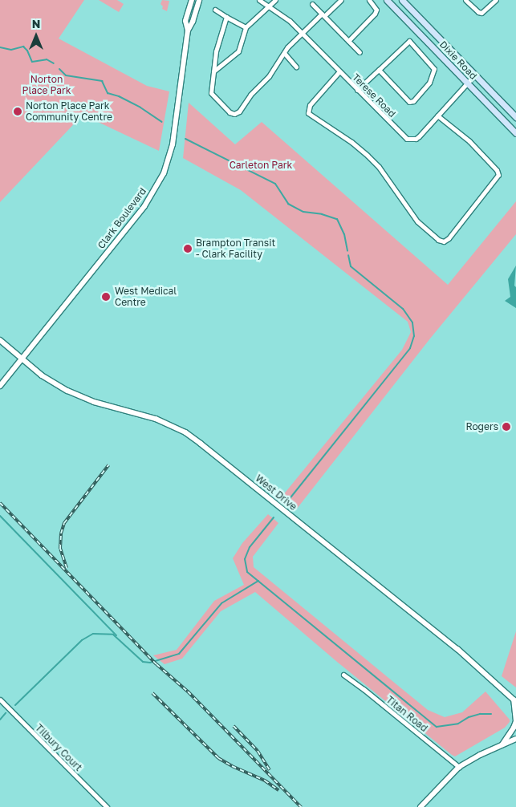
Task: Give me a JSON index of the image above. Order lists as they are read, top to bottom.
{
  "streets": {
    "main road": ["Dixie Road"],
    "street": [
      "Terese Road",
      "Clark Boulevard",
      "West Drive",
      "Titan Road",
      "Tilbury Court"
    ]
  },
  "crossings": [
    ["Dixie Road", "Terese Road"],
    ["Clark Boulevard", "West Drive"]
  ],
  "parks": ["Norton Place Park", "Carleton Park"],
  "places": [
    "Norton Place Park Community Centre",
    "Brampton Transit - Clark Facility",
    "West Medical Centre",
    "Rogers"
  ],
  "north": "top"
}
